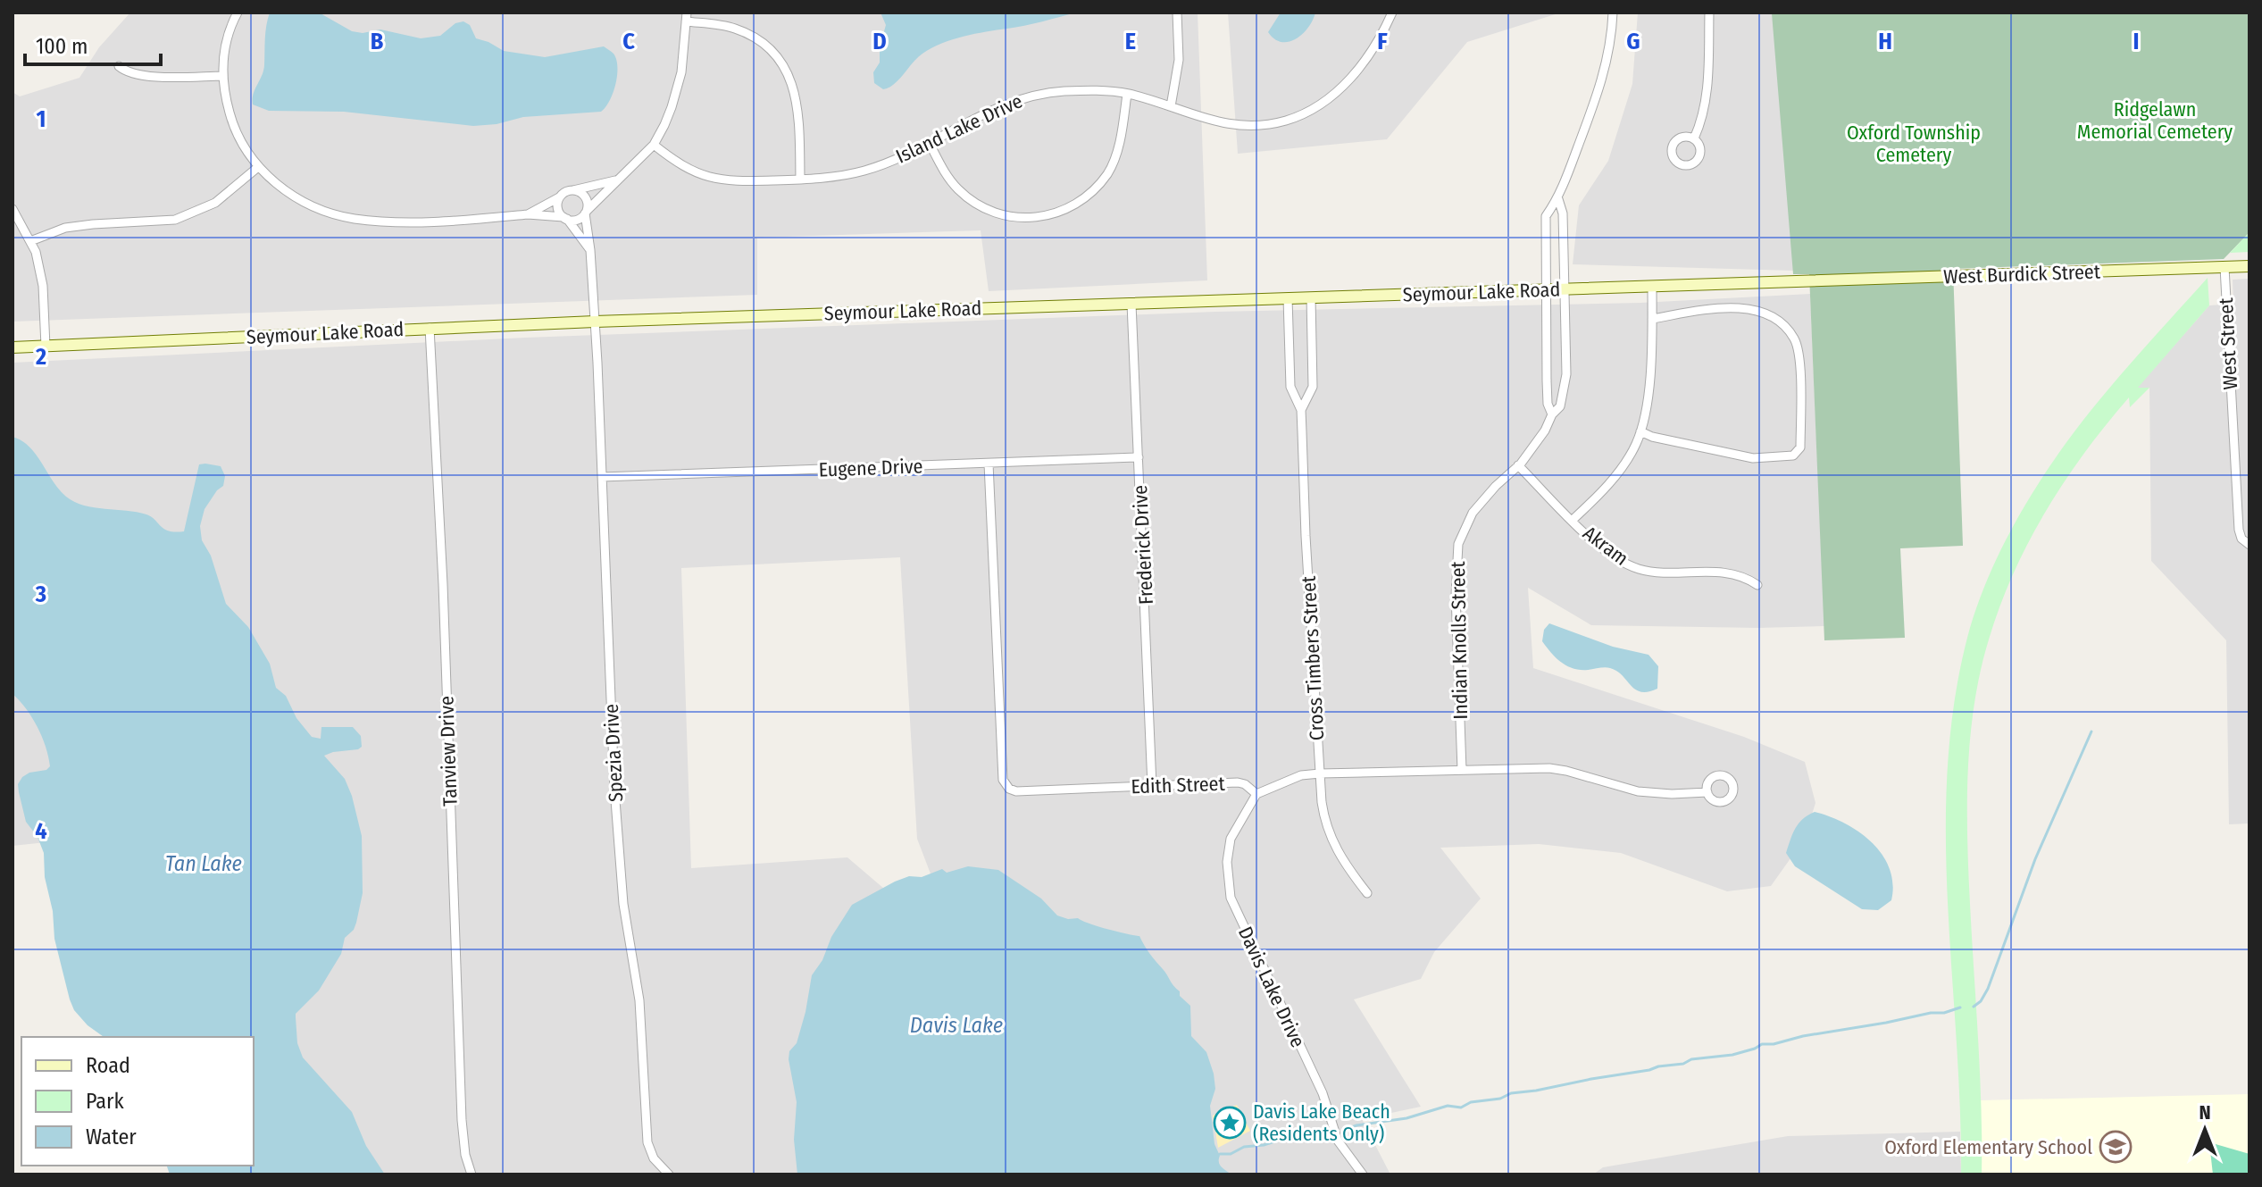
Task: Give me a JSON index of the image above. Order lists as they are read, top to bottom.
{
  "streets": {
    "street": [
      "Island Lake Drive",
      "West Burdick Street",
      "Seymour Lake Road",
      "West Street",
      "Eugene Drive",
      "Frederick Drive",
      "Akram",
      "Indian Knolls Street",
      "Cross Timbers Street",
      "Tanview Drive",
      "Spezia Drive",
      "Edith Street",
      "Davis Lake Drive"
    ]
  },
  "crossings": [
    ["West Burdick Street", "Seymour Lake Road"],
    ["West Burdick Street", "West Street"],
    ["Seymour Lake Road", "Frederick Drive"],
    ["Seymour Lake Road", "Indian Knolls Street"],
    ["Seymour Lake Road", "Cross Timbers Street"],
    ["Seymour Lake Road", "Tanview Drive"],
    ["Seymour Lake Road", "Spezia Drive"],
    ["Eugene Drive", "Frederick Drive"],
    ["Eugene Drive", "Spezia Drive"],
    ["Eugene Drive", "Edith Street"],
    ["Frederick Drive", "Edith Street"],
    ["Akram", "Indian Knolls Street"],
    ["Edith Street", "Davis Lake Drive"]
  ],
  "water": ["Tan Lake", "Davis Lake"],
  "parks": ["Ridgelawn Memorial Cemetery", "Oxford Township Cemetery"],
  "places": {
    "place": ["Davis Lake Beach (Residents Only)"],
    "school or university": ["Oxford Elementary School"]
  },
  "legend": ["Road", "Park", "Water"],
  "scale_bar": "100 m",
  "north": "top",
  "grid": {
    "columns": [
      "B",
      "C",
      "D",
      "E",
      "F",
      "G",
      "H",
      "I"
    ],
    "rows": [
      "1",
      "2",
      "3",
      "4"
    ]
  }
}
